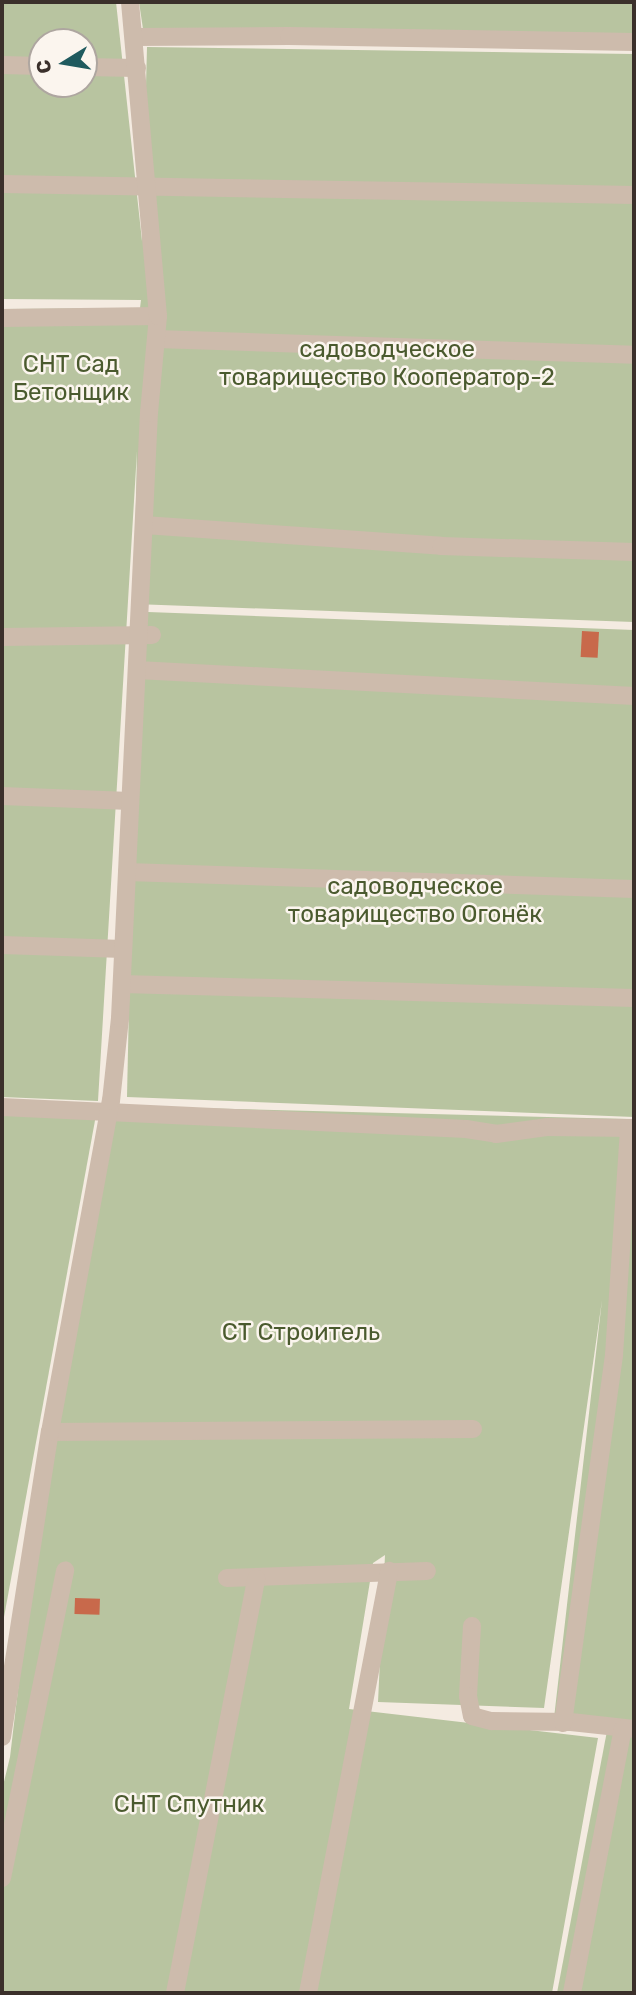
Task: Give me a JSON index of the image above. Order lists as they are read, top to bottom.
{
  "parks": [
    "садоводческое товарищество Кооператор-2",
    "СНТ Сад Бетонщик",
    "садоводческое товарищество Огонёк",
    "СТ Строитель",
    "СНТ Спутник"
  ],
  "north": "left"
}
